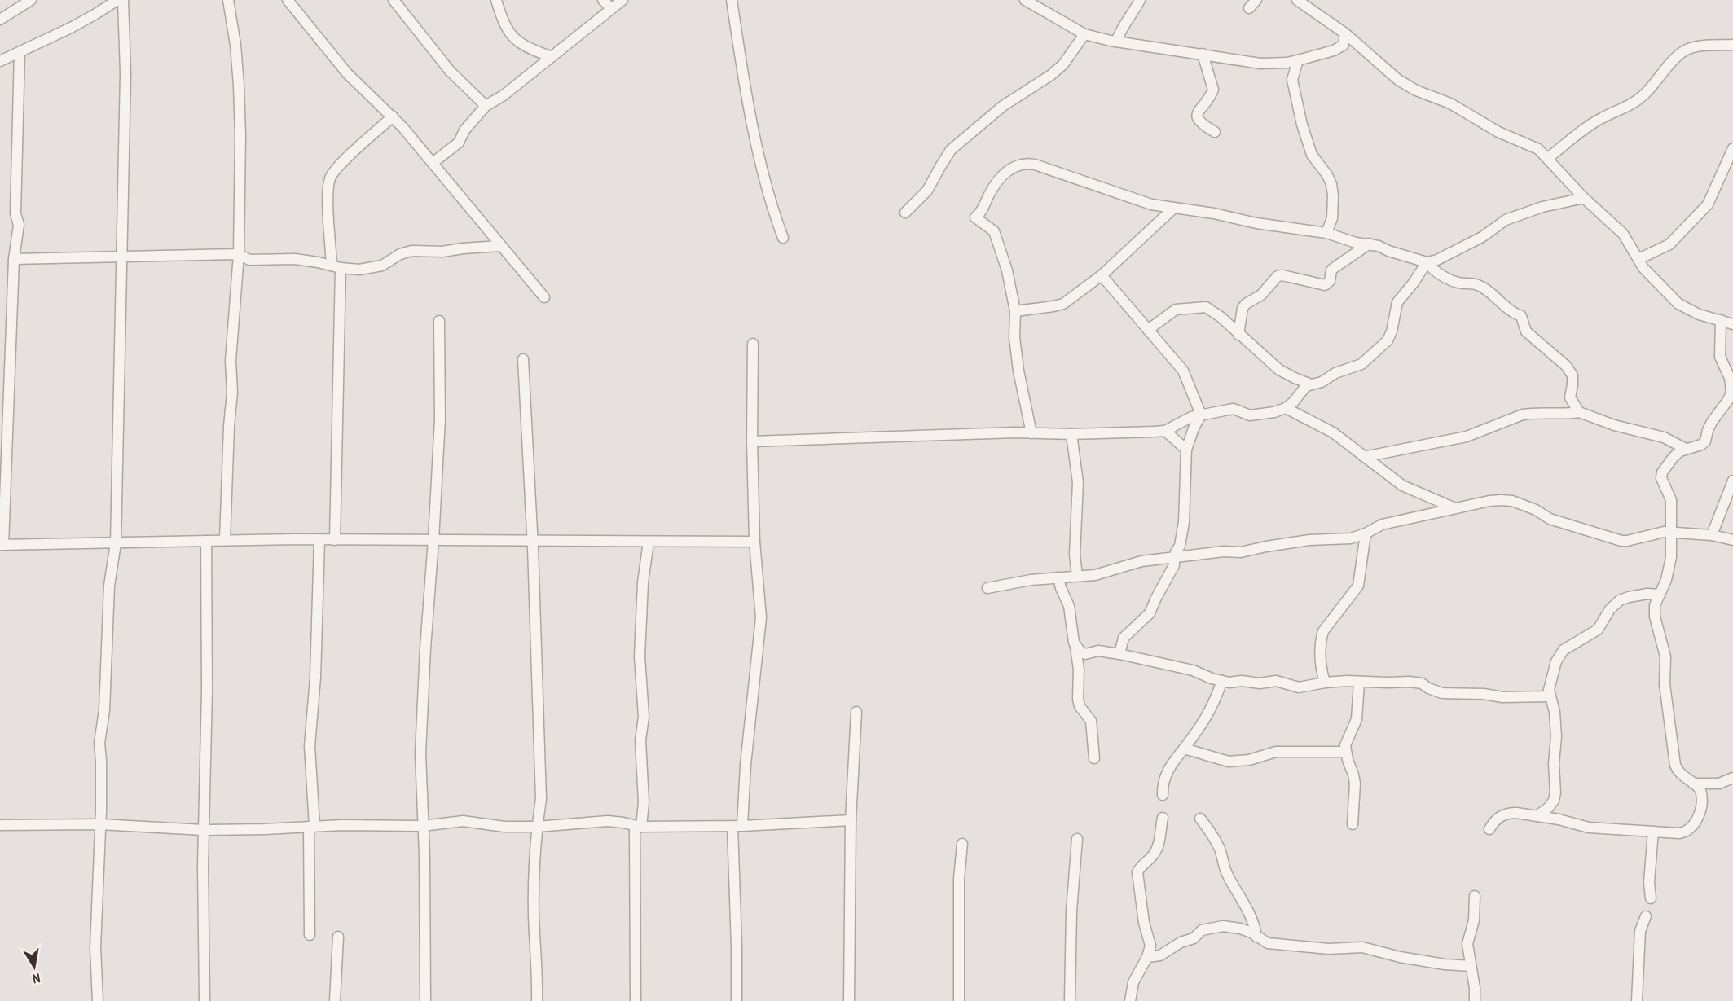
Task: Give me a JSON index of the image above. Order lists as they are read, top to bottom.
{
  "north": "bottom"
}
